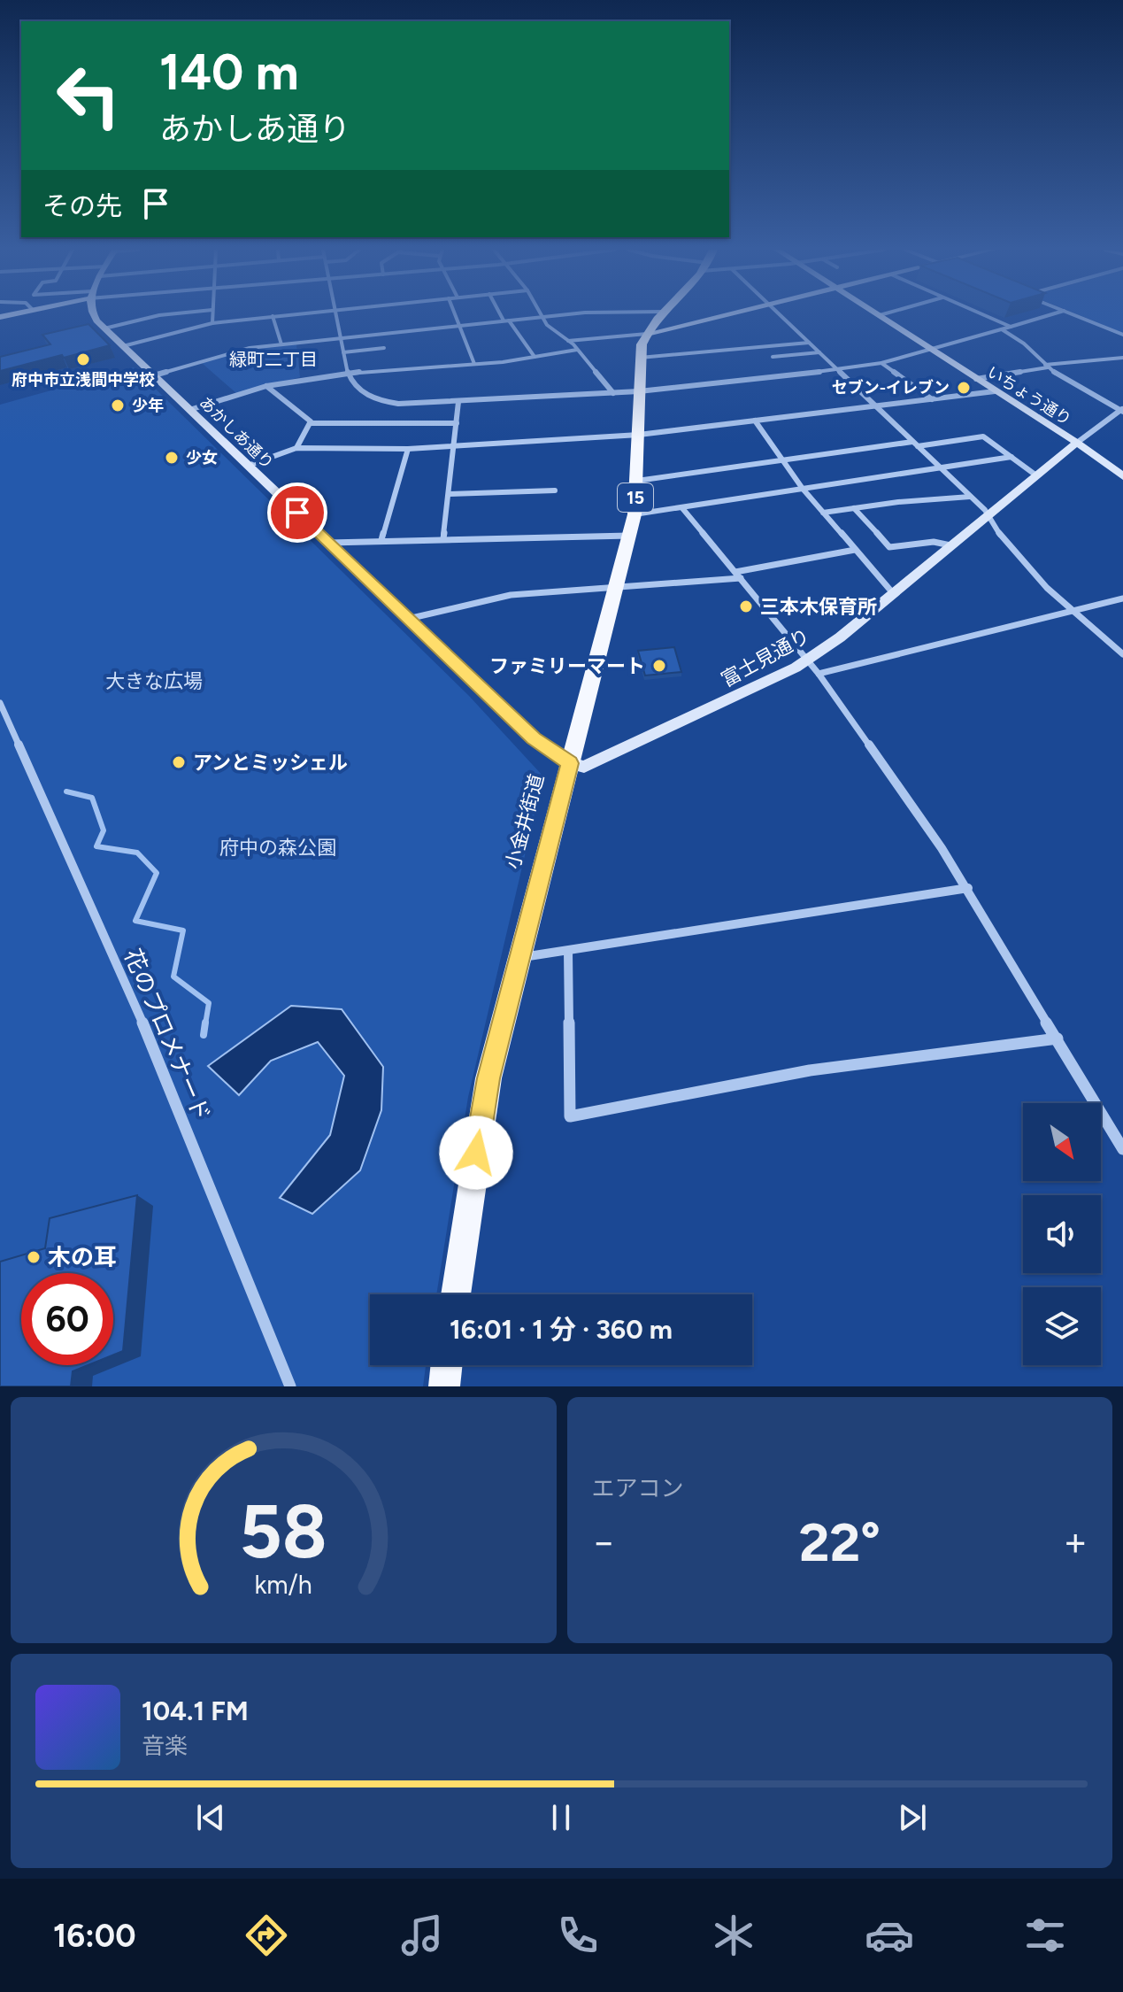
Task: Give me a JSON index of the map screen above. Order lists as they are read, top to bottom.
{
  "streets": {
    "main road": ["15", "小金井街道"],
    "street": [
      "いちょう通り",
      "あかしあ通り",
      "富士見通り",
      "花のプロメナード"
    ]
  },
  "crossings": [
    ["いちょう通り", "富士見通り"],
    ["あかしあ通り", "富士見通り"],
    ["あかしあ通り", "小金井街道"],
    ["富士見通り", "小金井街道"]
  ],
  "districts": ["緑町二丁目"],
  "parks": ["大きな広場", "府中の森公園"],
  "places": [
    "府中市立浅間中学校",
    "セブン-イレブン",
    "少年",
    "少女",
    "三本木保育所",
    "ファミリーマート",
    "アンとミッシェル",
    "木の耳"
  ],
  "north": "bottom right",
  "page": {
    "turn": ["140 m", "あかしあ通り"],
    "then": "その先",
    "limit": "60",
    "trip": "16:01 · 1 分 · 360 m",
    "tile": "エアコン",
    "heat": ["−", "22°", "+"],
    "song": ["104.1 FM", "音楽"],
    "tabs": "16:00",
    "gauge": ["58", "km/h"]
  }
}
